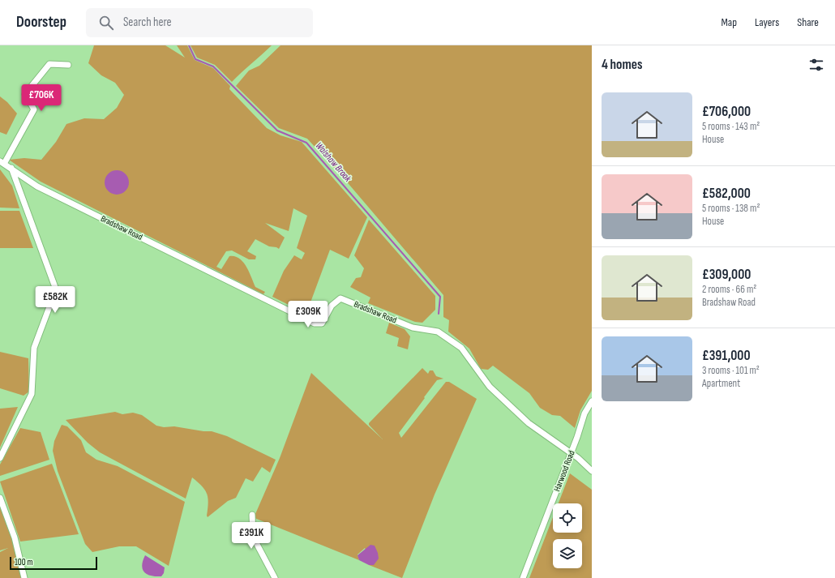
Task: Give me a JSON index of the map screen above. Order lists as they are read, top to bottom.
{
  "streets": {
    "street": ["Bradshaw Road", "Harwood Road"]
  },
  "crossings": [
    ["Bradshaw Road", "Harwood Road"]
  ],
  "water": ["Walshaw Brook"],
  "scale_bar": "100 m",
  "page": {
    "header": "Doorstep",
    "search": "Search here",
    "nav": ["Map", "Layers", "Share"],
    "heading": "4 homes",
    "price": [
      "£706K",
      "£582K",
      "£309K",
      "£391K"
    ],
    "list": [
      {
        "name": "£706,000",
        "note": "5 rooms · 143 m² · House"
      },
      {
        "name": "£582,000",
        "note": "5 rooms · 138 m² · House"
      },
      {
        "name": "£309,000",
        "note": "2 rooms · 66 m² · Bradshaw Road"
      },
      {
        "name": "£391,000",
        "note": "3 rooms · 101 m² · Apartment"
      }
    ],
    "scale": "100 m"
  }
}
